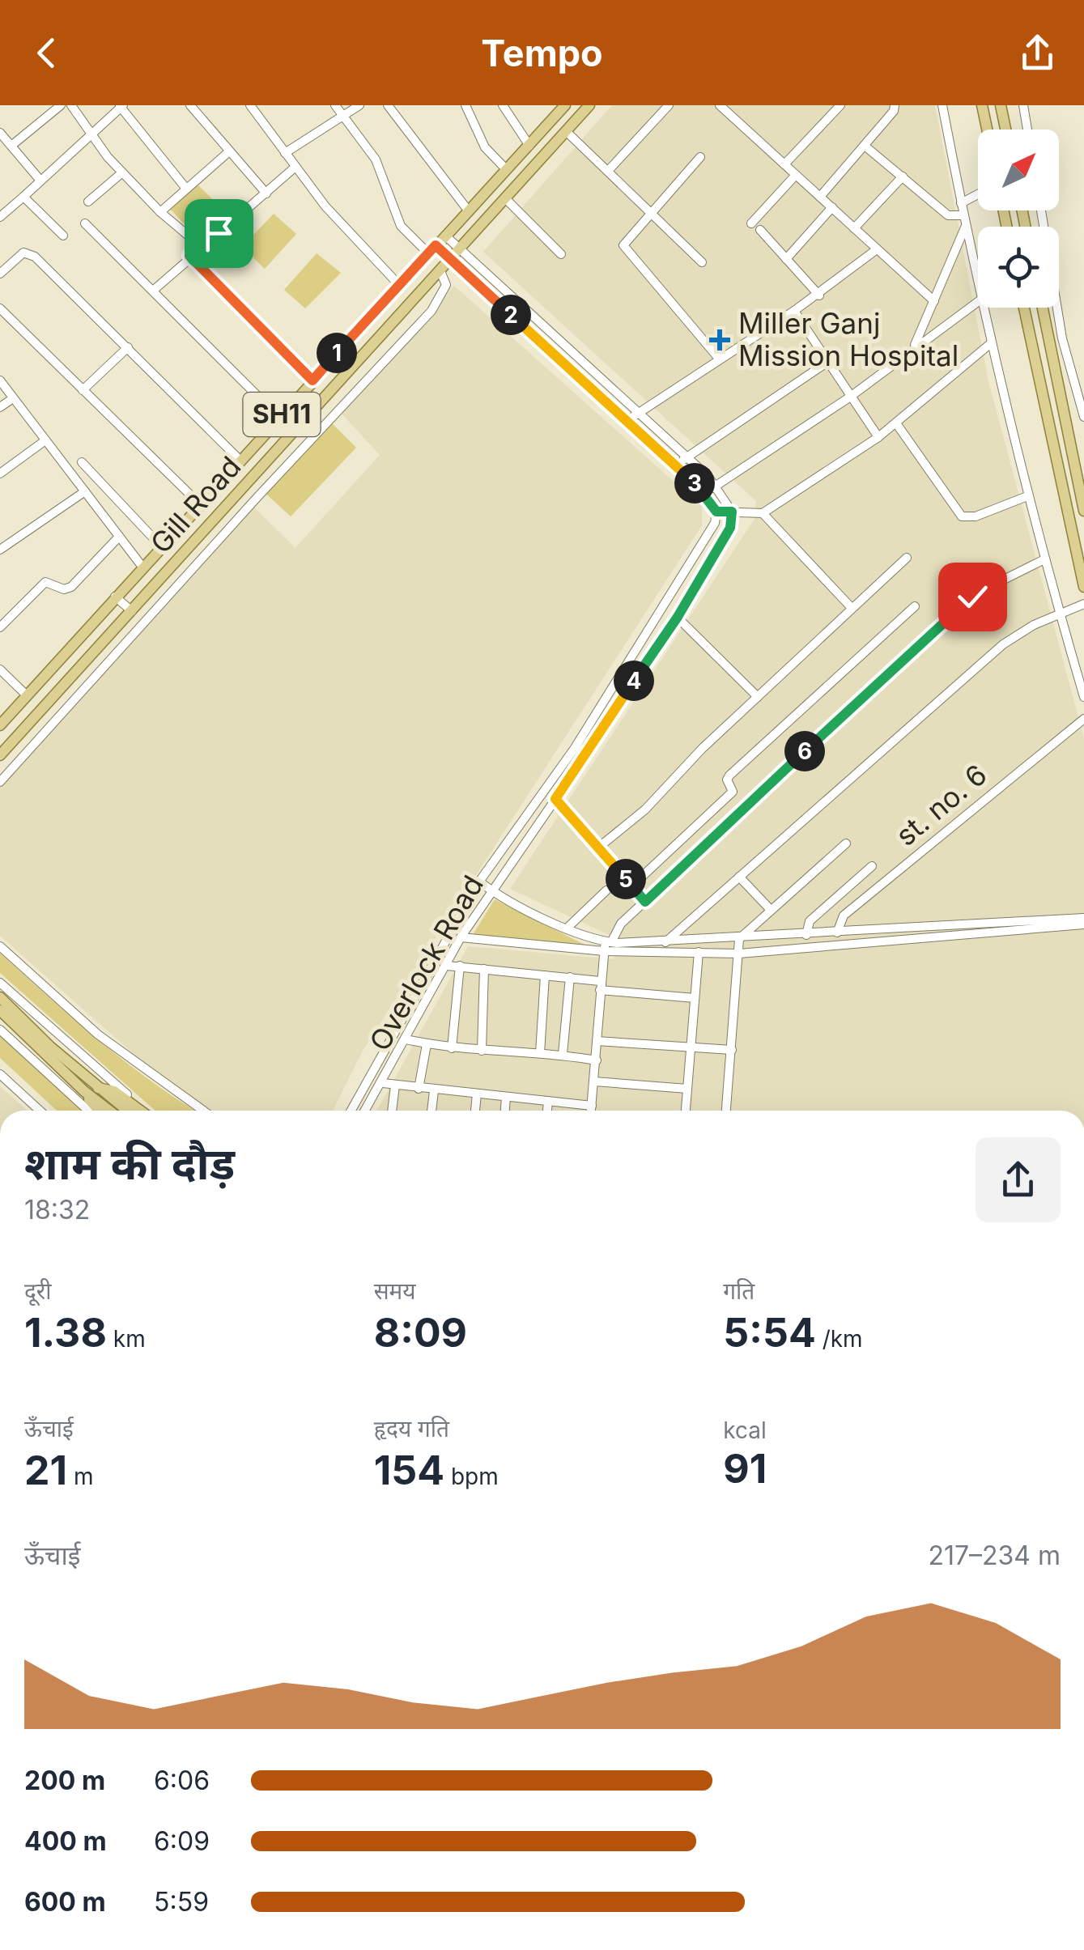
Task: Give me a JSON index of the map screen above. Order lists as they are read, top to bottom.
{
  "streets": {
    "main road": ["SH11", "Gill Road"],
    "street": ["st. no. 6", "Overlock Road"]
  },
  "places": {
    "health": ["Miller Ganj Mission Hospital"]
  },
  "north": "top right",
  "page": {
    "header": "Tempo",
    "pins": [
      "2",
      "1",
      "3",
      "4",
      "6",
      "5"
    ],
    "heading": ["शाम की दौड़", "18:32"],
    "stats": [
      ["दूरी", "1.38 km"],
      ["समय", "8:09"],
      ["गति", "5:54 /km"],
      ["ऊँचाई", "21 m"],
      ["हृदय गति", "154 bpm"],
      ["kcal", "91"]
    ],
    "chart": ["ऊँचाई", "217–234 m"],
    "list": [
      {
        "name": "200 m",
        "note": "6:06"
      },
      {
        "name": "400 m",
        "note": "6:09"
      },
      {
        "name": "600 m",
        "note": "5:59"
      }
    ]
  }
}
